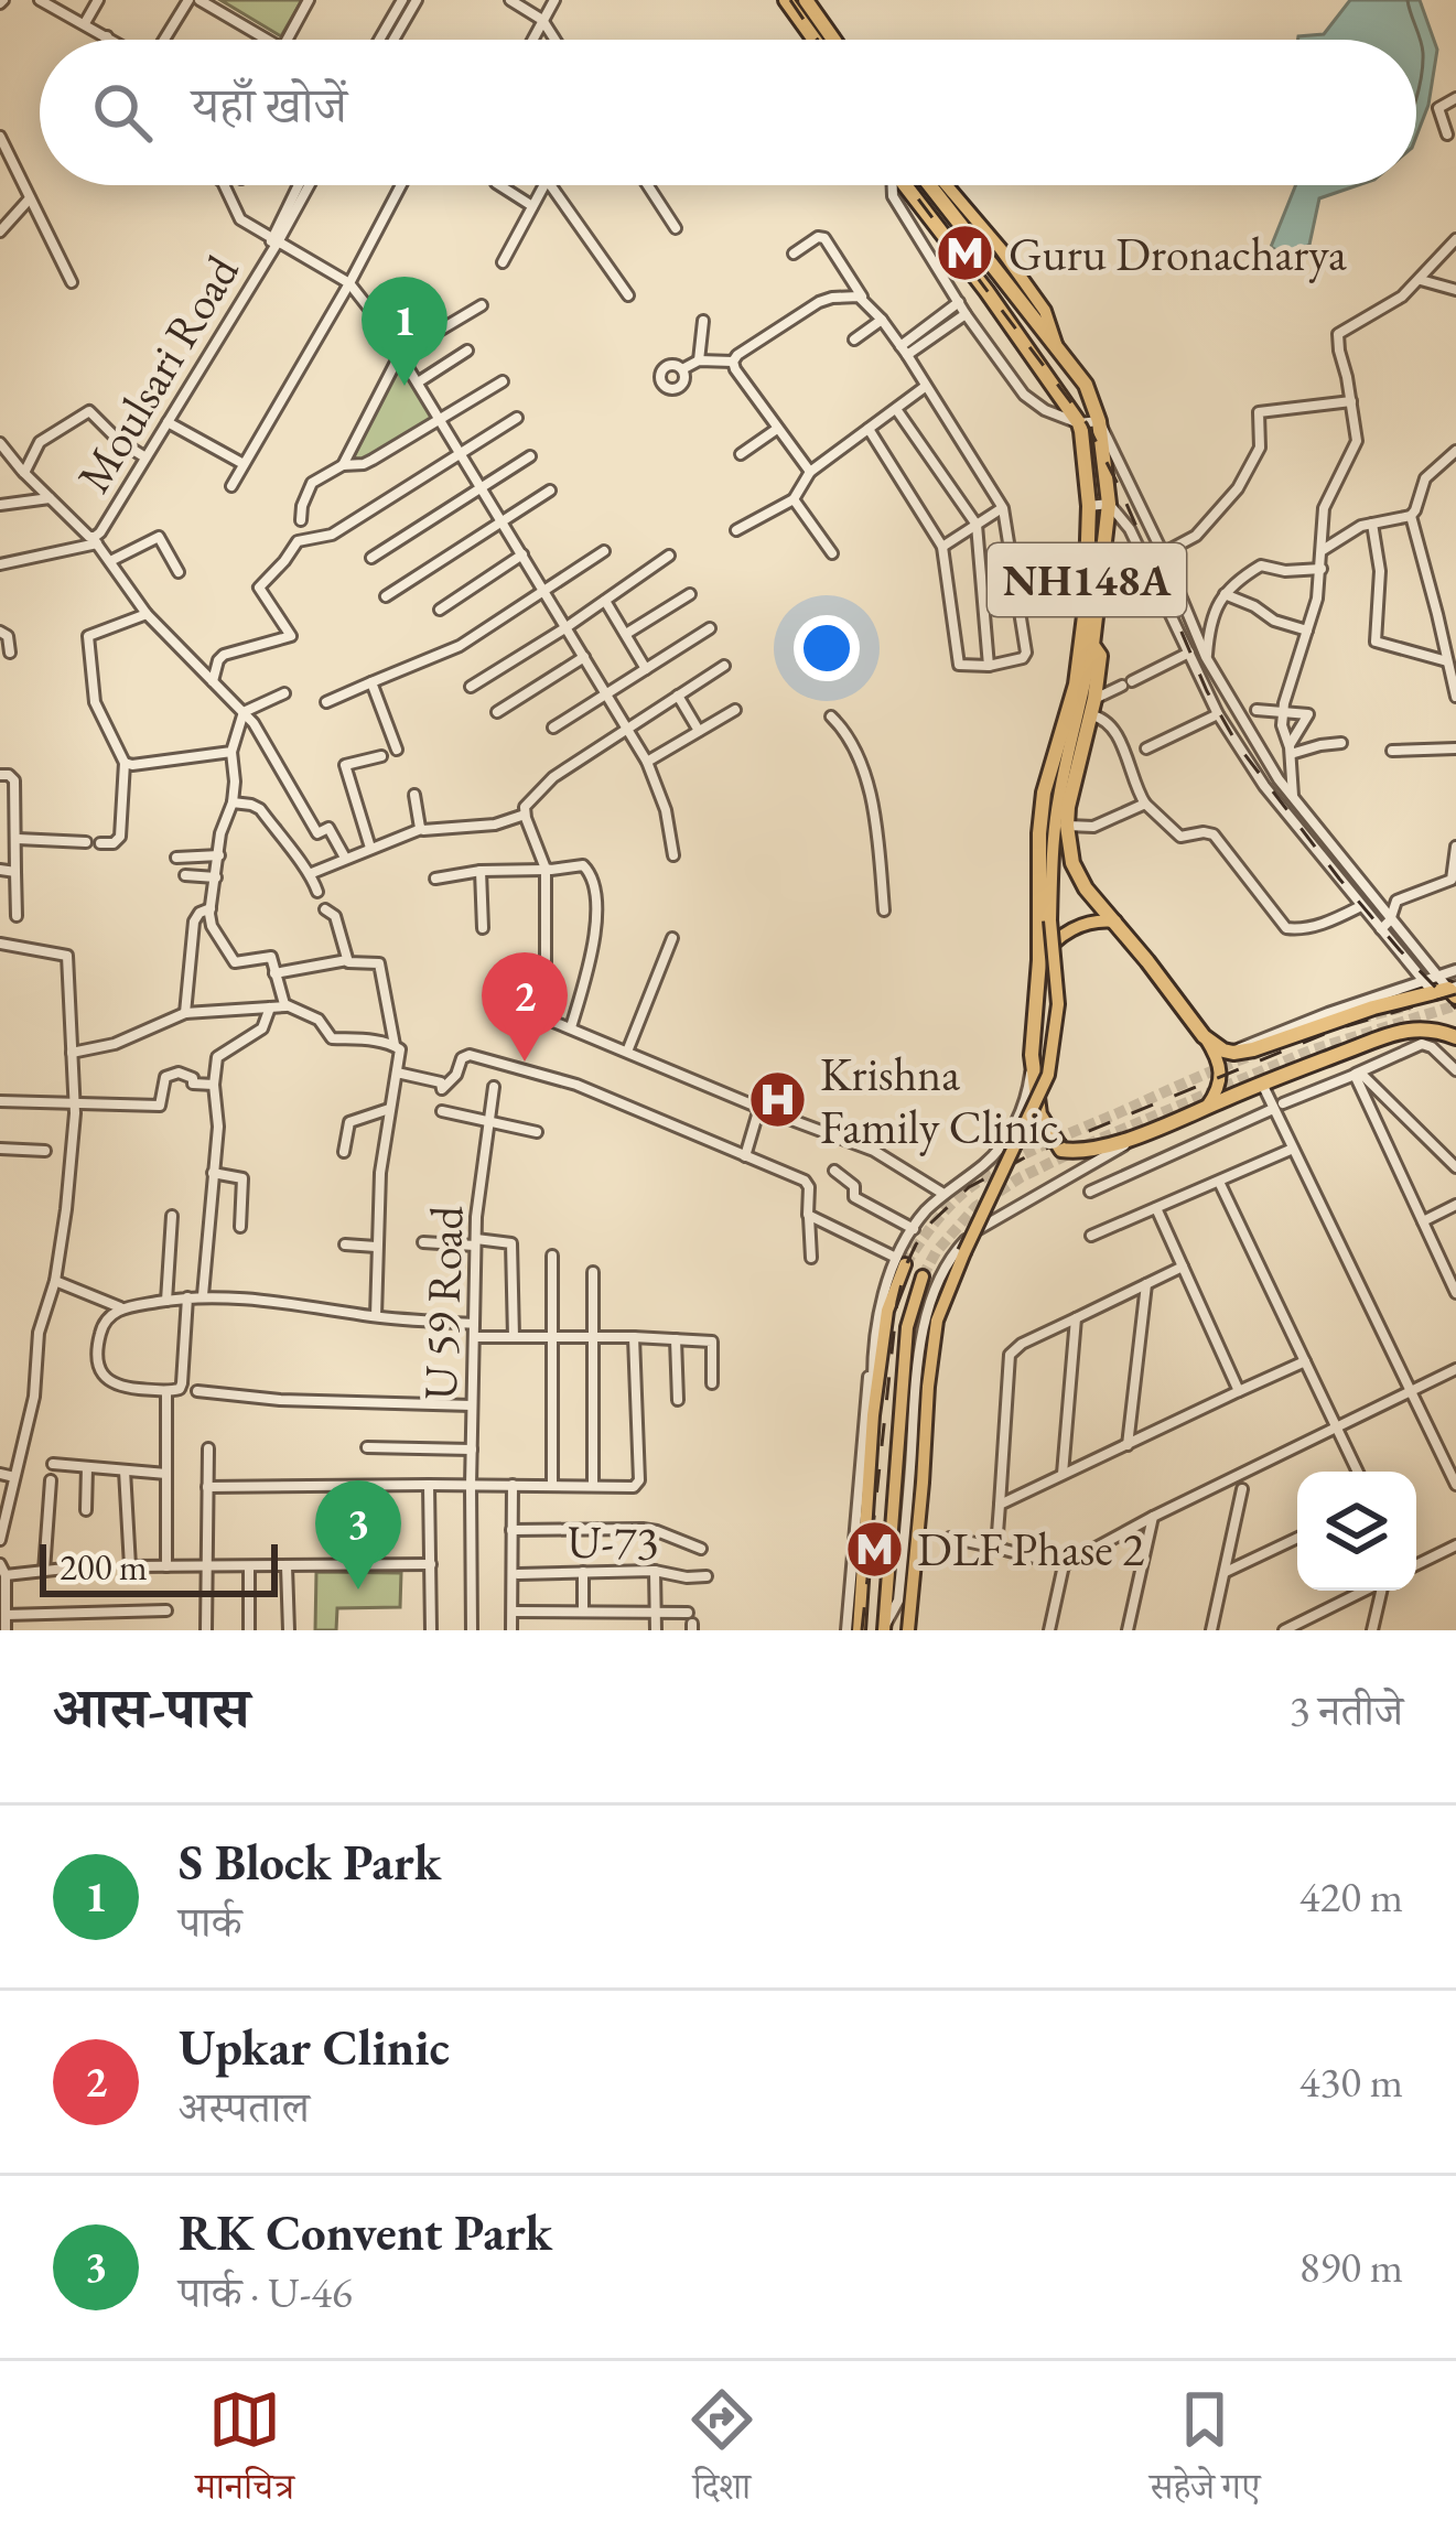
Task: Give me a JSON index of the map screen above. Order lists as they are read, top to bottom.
{
  "streets": {
    "highway": ["NH148A"],
    "street": ["Moulsari Road", "U 59 Road", "U-73"]
  },
  "places": {
    "metro station": ["Guru Dronacharya", "DLF Phase 2"],
    "hospital": ["Krishna Family Clinic"]
  },
  "scale_bar": "200 m",
  "page": {
    "search": "यहाँ खोजें",
    "pins": ["1", "2", "3"],
    "scale": "200 m",
    "heading": ["आस-पास", "3 नतीजे"],
    "list": [
      {
        "mark": "1",
        "name": "S Block Park",
        "note": "पार्क",
        "value": "420 m"
      },
      {
        "mark": "2",
        "name": "Upkar Clinic",
        "note": "अस्पताल",
        "value": "430 m"
      },
      {
        "mark": "3",
        "name": "RK Convent Park",
        "note": "पार्क · U-46",
        "value": "890 m"
      }
    ],
    "nav": ["मानचित्र", "दिशा", "सहेजे गए"]
  }
}
